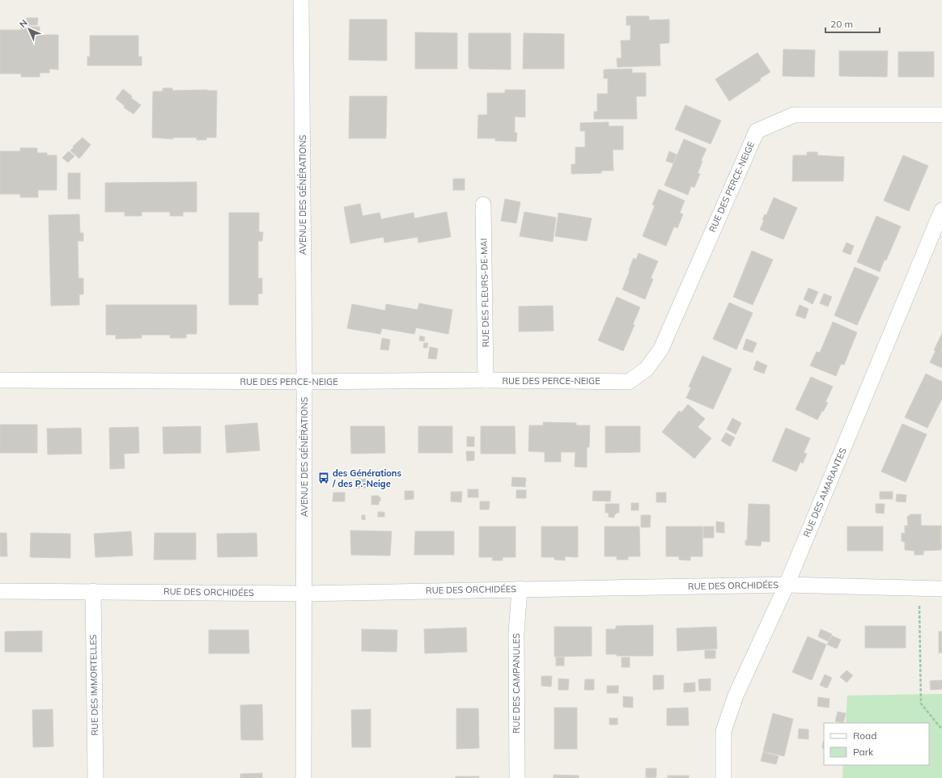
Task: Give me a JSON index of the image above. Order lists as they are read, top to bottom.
{
  "streets": {
    "street": [
      "RUE DES PERCE-NEIGE",
      "AVENUE DES GÉNÉRATIONS",
      "RUE DES FLEURS-DE-MAI",
      "RUE DES AMARANTES",
      "RUE DES ORCHIDÉES",
      "RUE DES CAMPANULES",
      "RUE DES IMMORTELLES"
    ]
  },
  "crossings": [
    ["RUE DES PERCE-NEIGE", "AVENUE DES GÉNÉRATIONS"],
    ["RUE DES PERCE-NEIGE", "RUE DES FLEURS-DE-MAI"],
    ["AVENUE DES GÉNÉRATIONS", "RUE DES ORCHIDÉES"],
    ["RUE DES AMARANTES", "RUE DES ORCHIDÉES"],
    ["RUE DES ORCHIDÉES", "RUE DES CAMPANULES"],
    ["RUE DES ORCHIDÉES", "RUE DES IMMORTELLES"]
  ],
  "places": {
    "bus stop": ["des Générations / des P.-Neige"]
  },
  "legend": ["Road", "Park"],
  "scale_bar": "20 m",
  "north": "top left"
}
